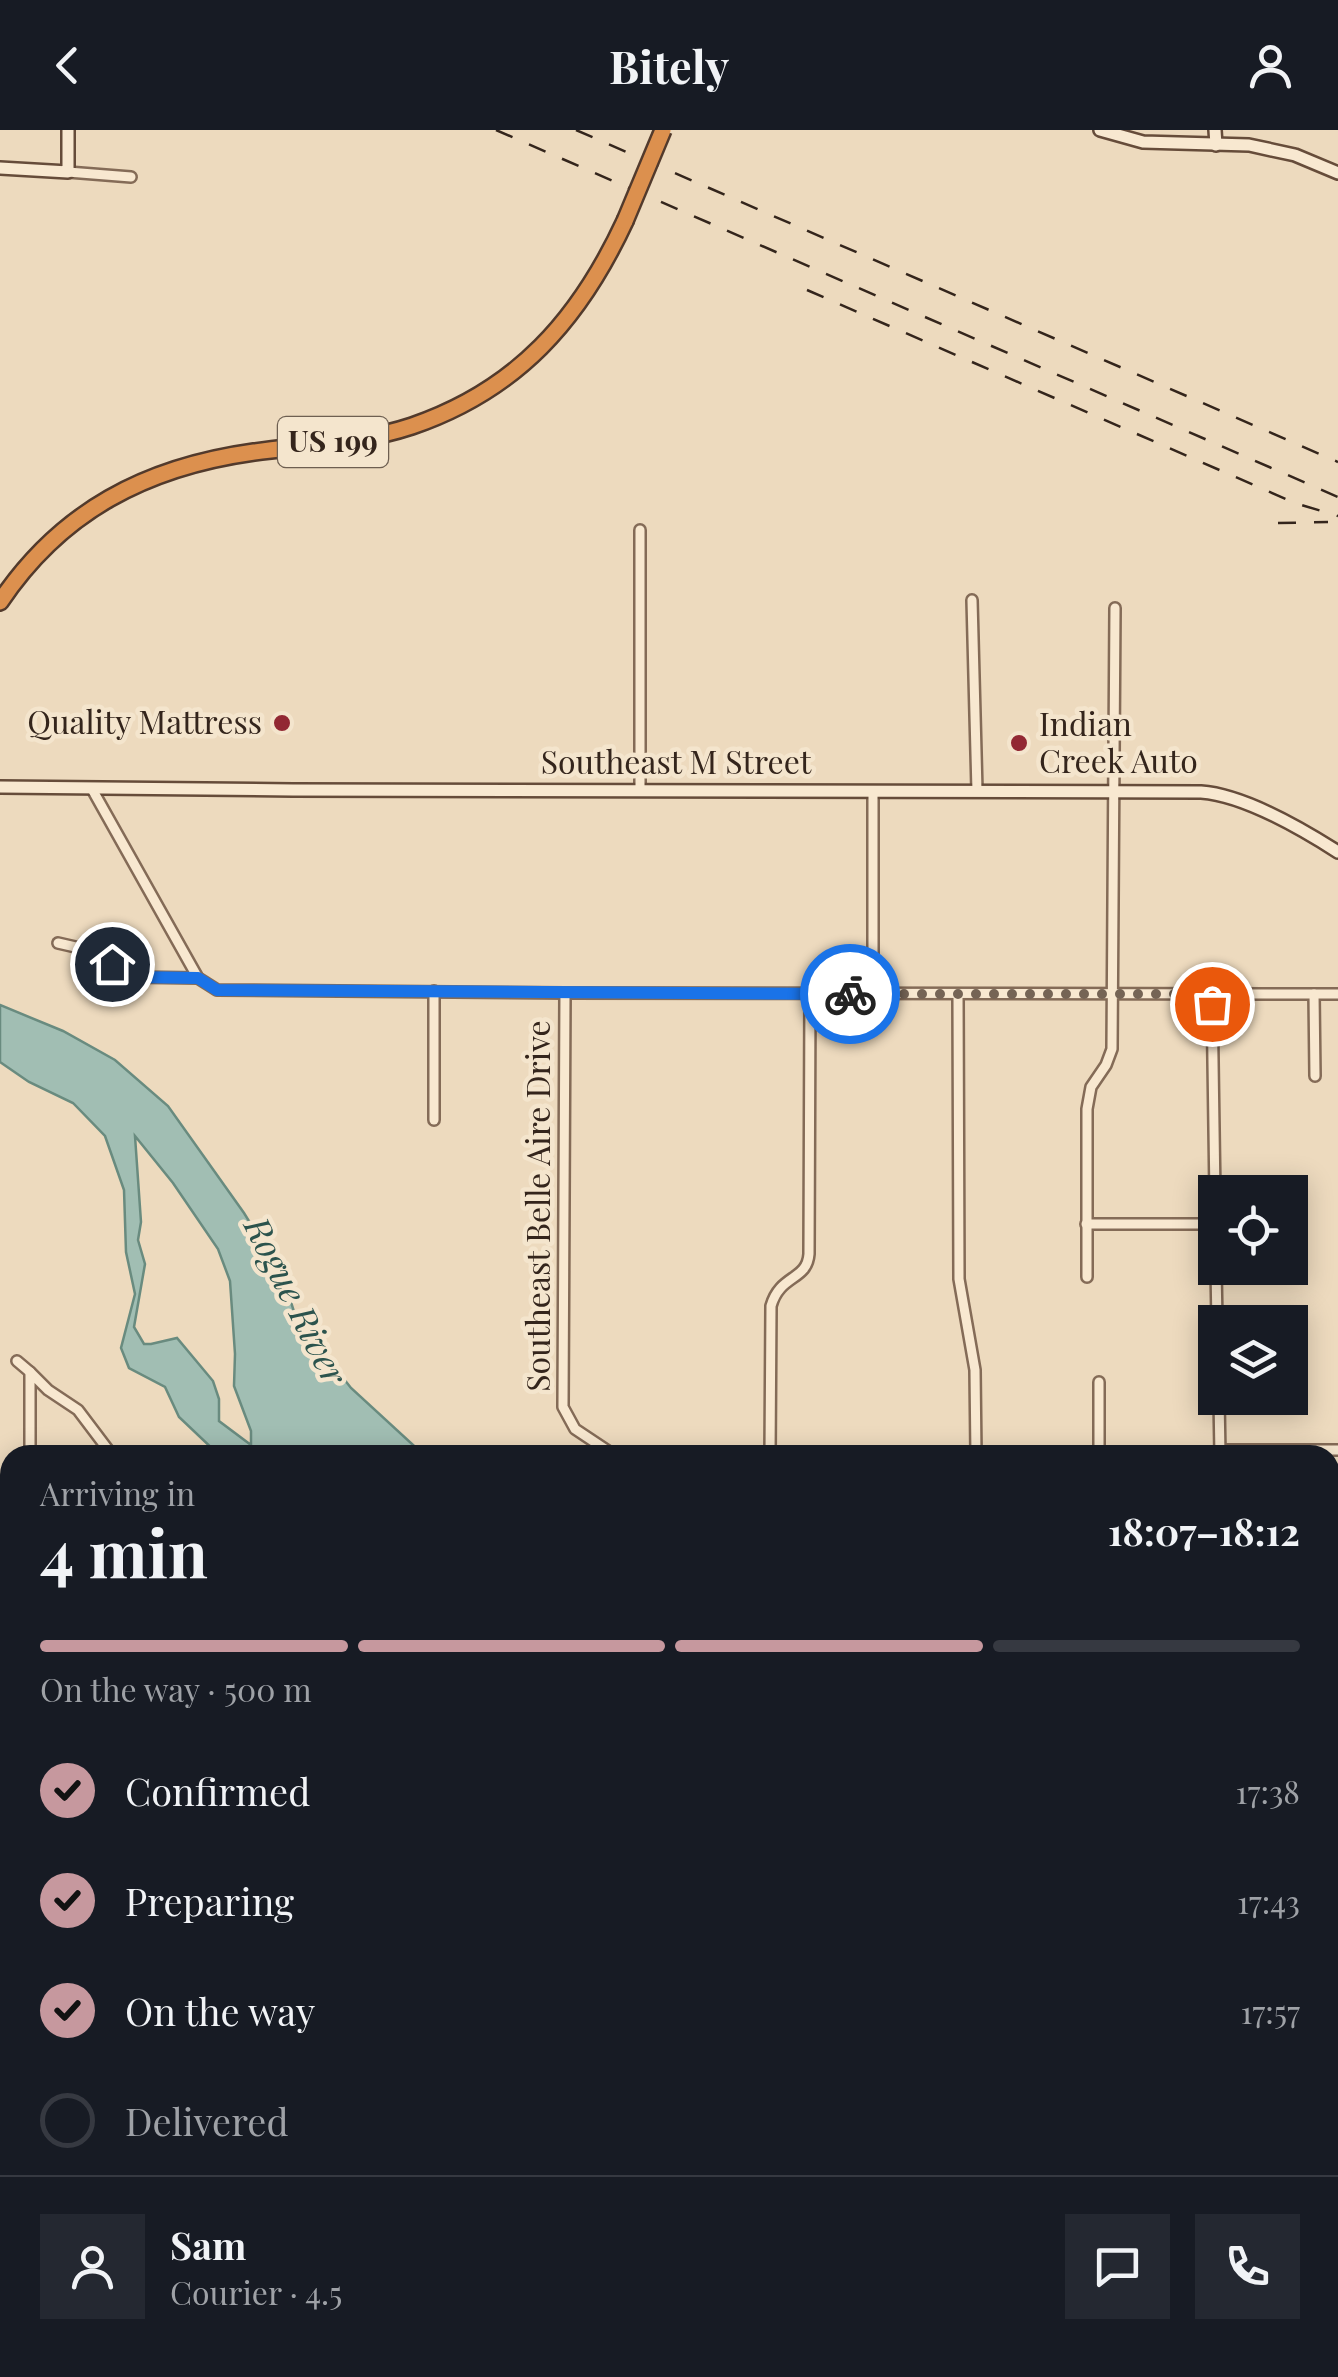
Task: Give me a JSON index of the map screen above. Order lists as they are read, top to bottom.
{
  "streets": {
    "highway": ["US 199"],
    "street": ["Southeast M Street", "Southeast Belle Aire Drive"]
  },
  "water": ["Rogue River"],
  "places": ["Quality Mattress", "Indian Creek Auto"],
  "page": {
    "header": "Bitely",
    "heading": ["4 min", "Arriving in", "18:07–18:12"],
    "panel": ["Sam", "Courier · 4.5"],
    "bar": "On the way · 500 m",
    "list": [
      ["Confirmed", "17:38"],
      ["Preparing", "17:43"],
      ["On the way", "17:57"],
      "Delivered"
    ]
  }
}
